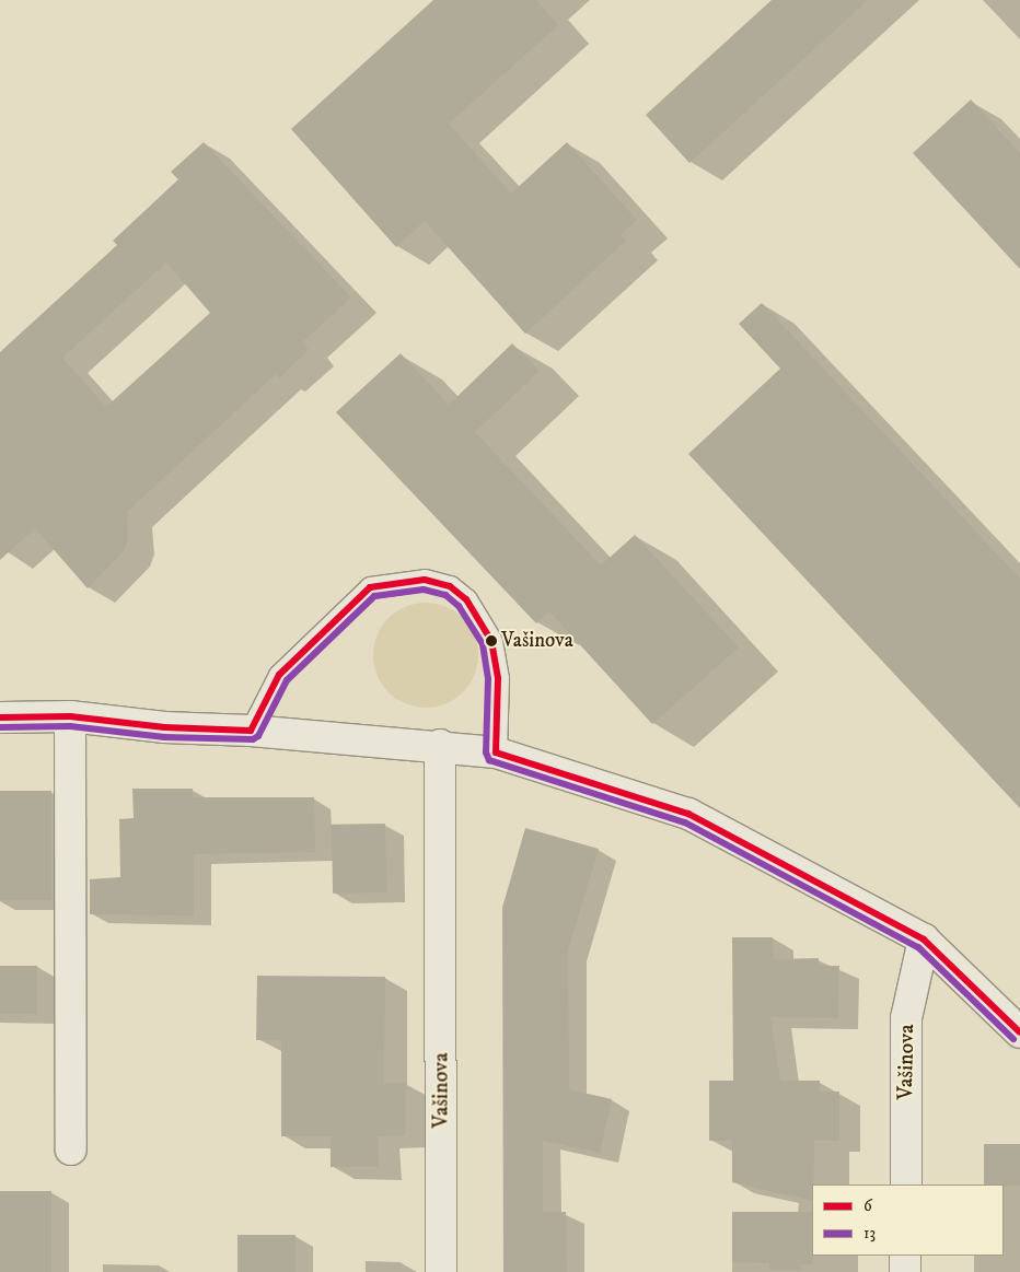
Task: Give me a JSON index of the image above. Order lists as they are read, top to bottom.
{
  "streets": {
    "street": ["Vašinova"]
  },
  "places": ["Vašinova"],
  "lines": ["transit line 6", "transit line 13"],
  "legend": ["6", "13"]
}
